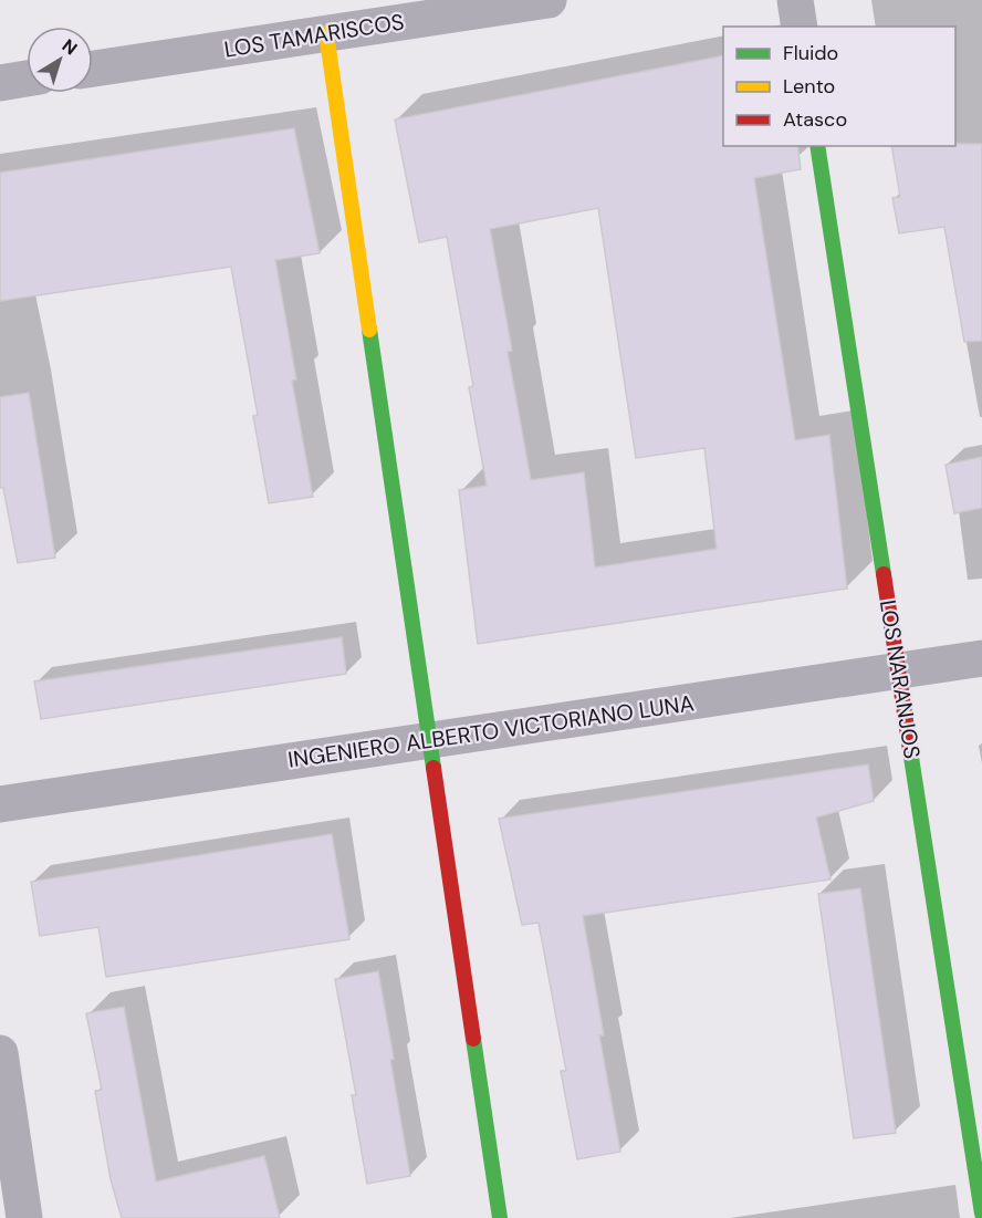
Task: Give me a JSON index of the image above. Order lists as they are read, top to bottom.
{
  "streets": {
    "street": ["LOS TAMARISCOS", "LOS NARANJOS", "INGENIERO ALBERTO VICTORIANO LUNA"]
  },
  "crossings": [
    ["LOS NARANJOS", "INGENIERO ALBERTO VICTORIANO LUNA"]
  ],
  "legend": ["Fluido", "Lento", "Atasco"],
  "north": "top right"
}
